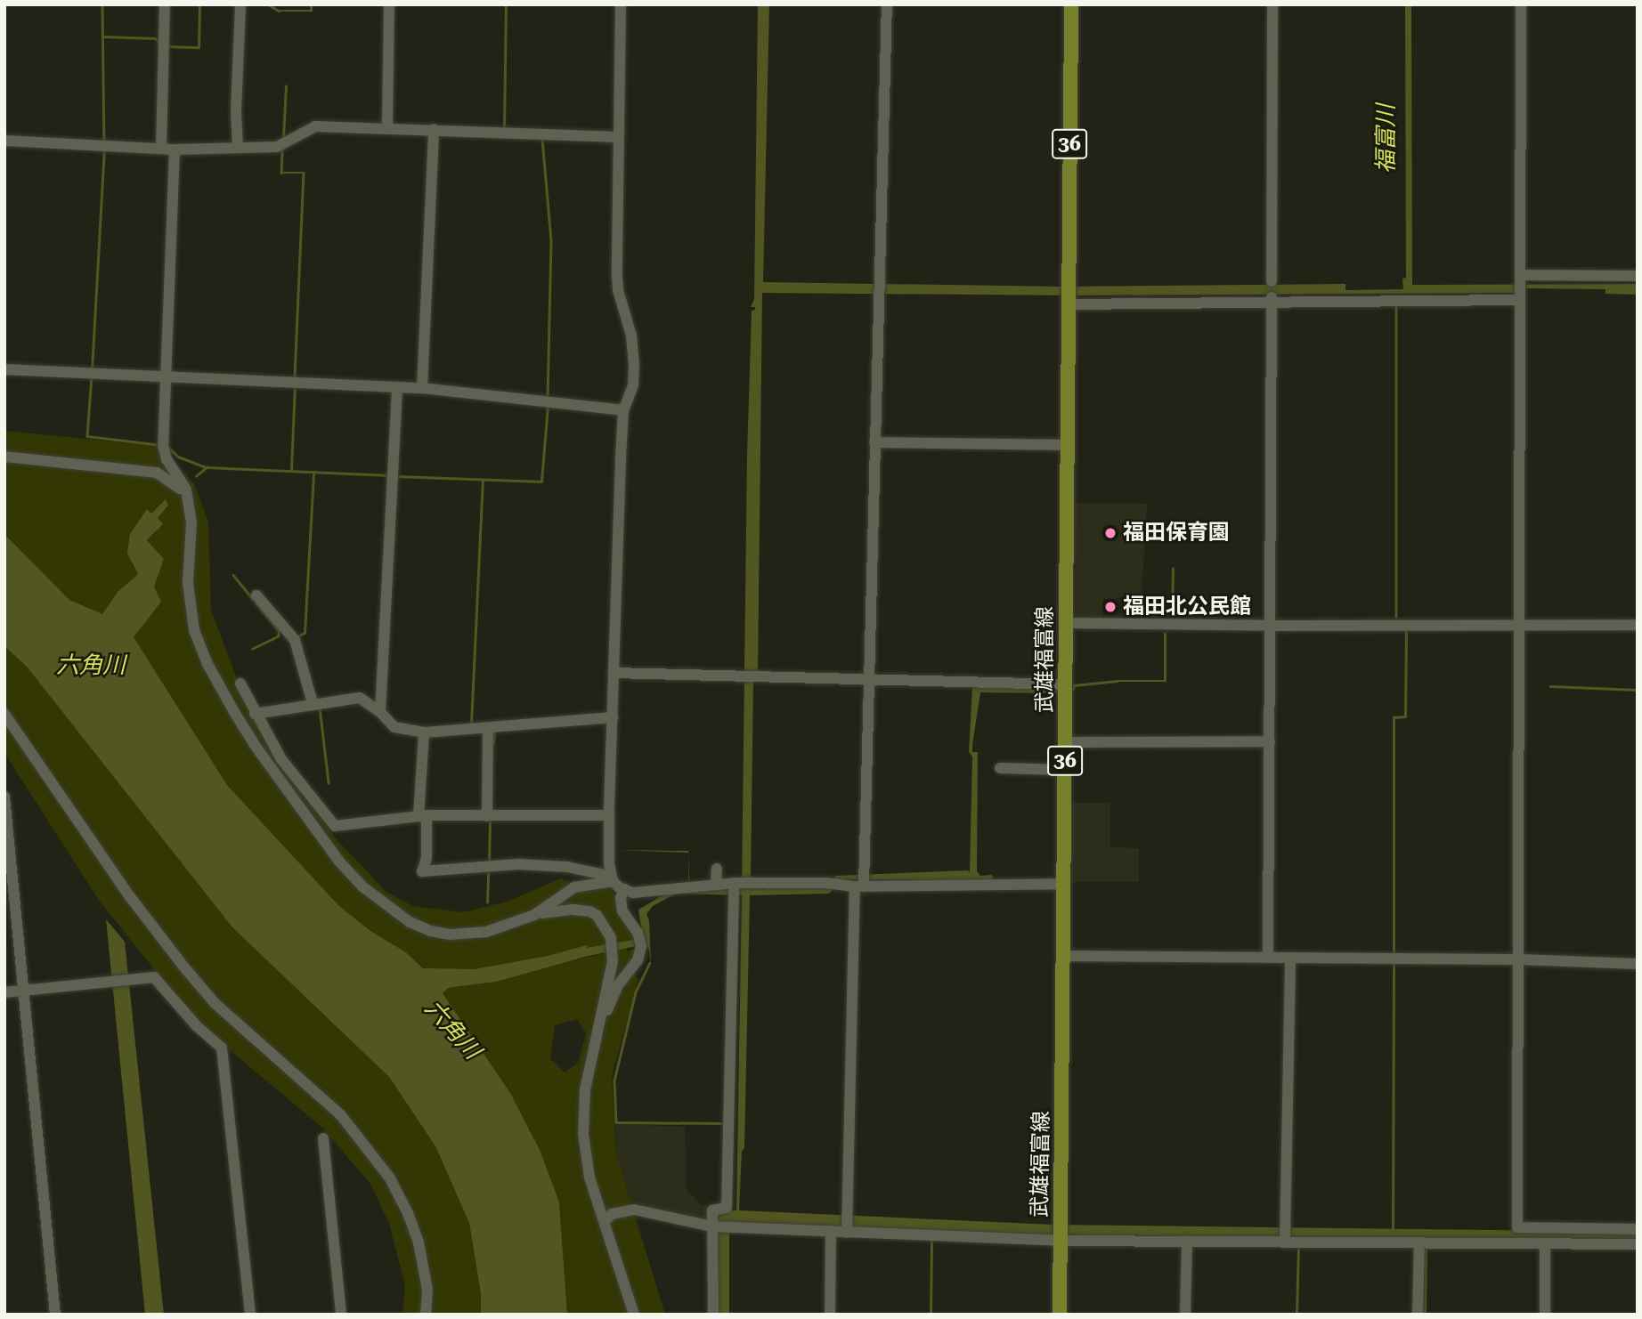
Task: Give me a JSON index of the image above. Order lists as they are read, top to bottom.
{
  "streets": {
    "main road": ["36", "武雄福富線"]
  },
  "water": ["福富川", "六角川"],
  "places": ["福田保育園", "福田北公民館"]
}
